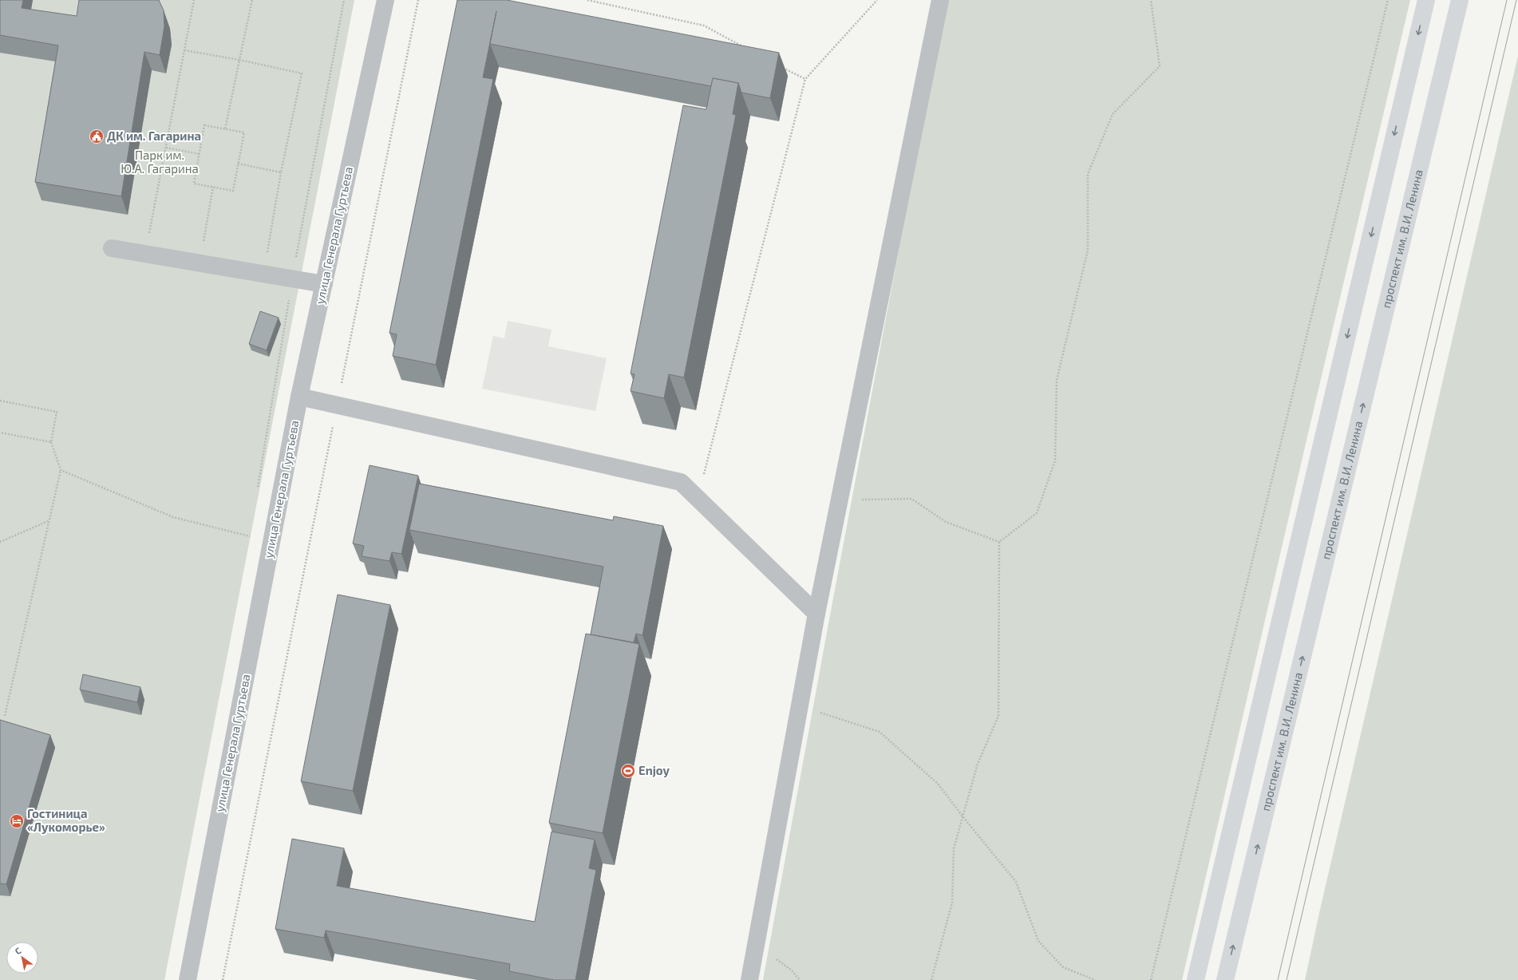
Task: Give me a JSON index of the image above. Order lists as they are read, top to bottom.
{
  "streets": {
    "main road": ["проспект им. В.И. Ленина"],
    "street": ["улица Генерала Гуртьева"]
  },
  "parks": ["Парк им. Ю.А. Гагарина"],
  "places": {
    "public building": ["ДК им. Гагарина"],
    "sports": ["Enjoy"],
    "hotel": ["Гостиница «Лукоморье»"]
  },
  "north": "top left"
}
